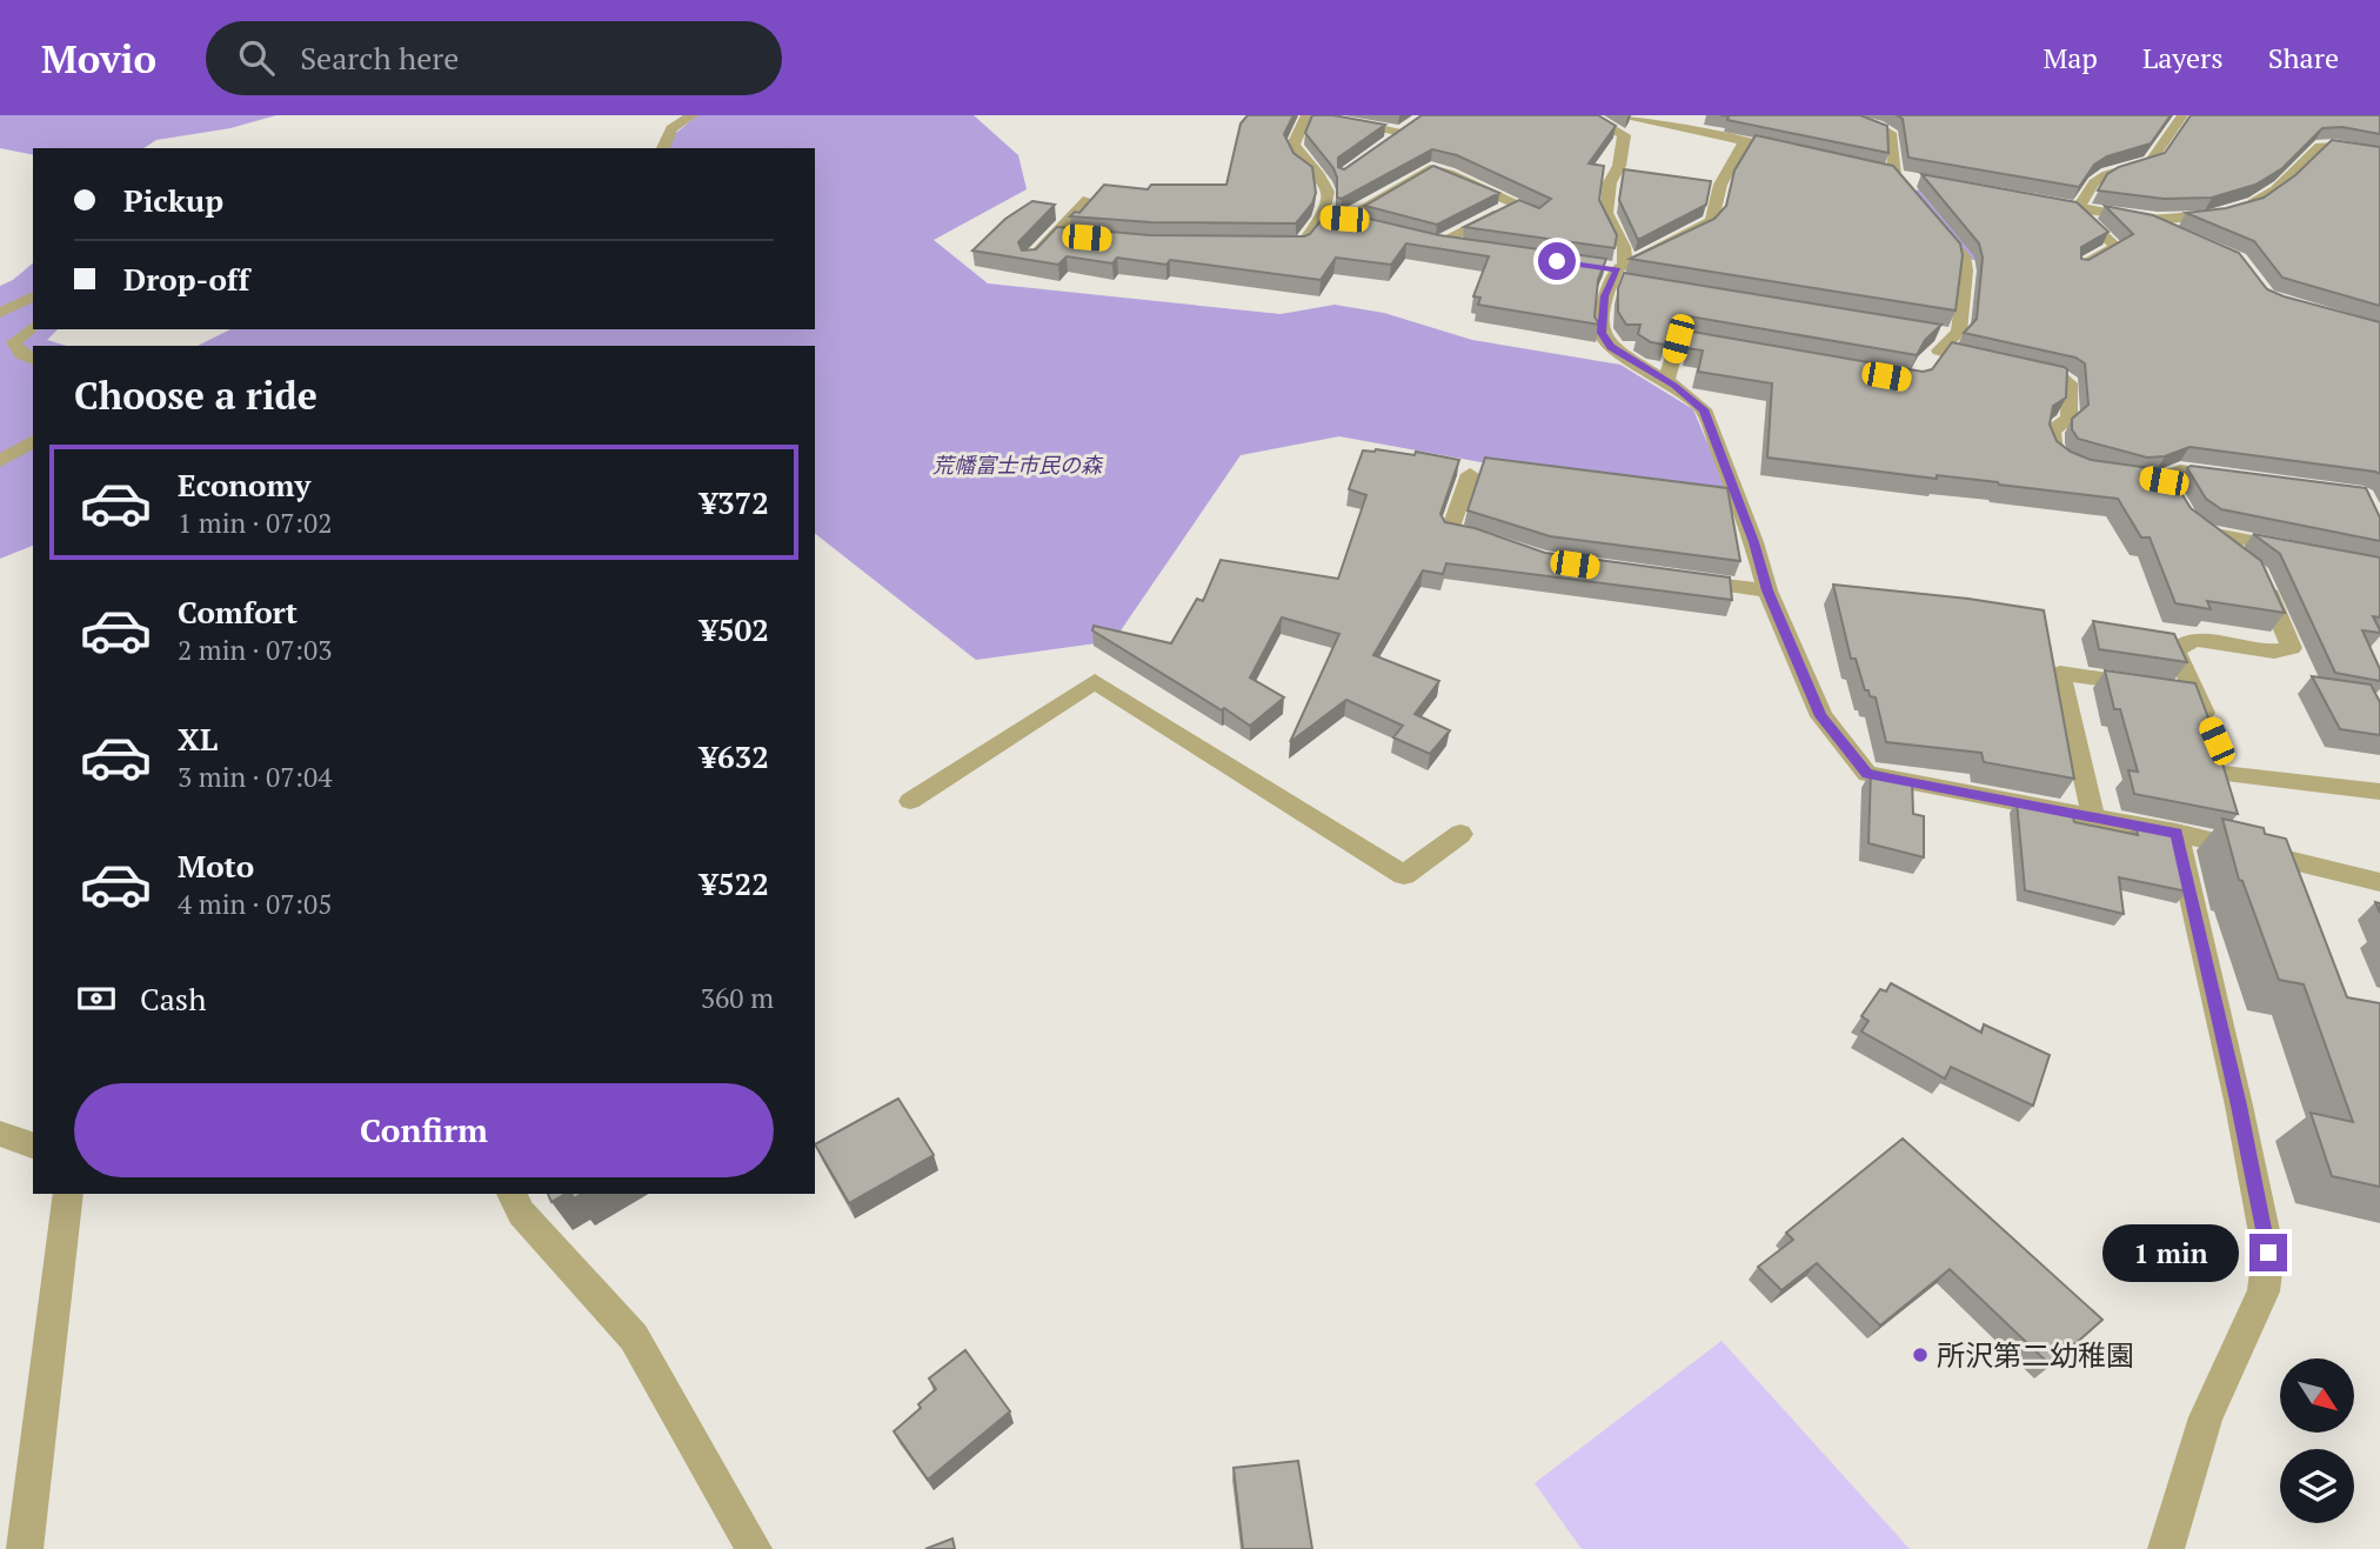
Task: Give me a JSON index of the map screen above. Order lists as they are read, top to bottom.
{
  "parks": ["荒幡富士市民の森"],
  "places": ["所沢第二幼稚園"],
  "north": "bottom right",
  "page": {
    "header": "Movio",
    "search": "Search here",
    "nav": ["Map", "Layers", "Share"],
    "banner": ["Pickup", "Drop-off"],
    "heading": "Choose a ride",
    "list": [
      {
        "name": "Economy",
        "note": "1 min · 07:02",
        "value": "¥372"
      },
      {
        "name": "Comfort",
        "note": "2 min · 07:03",
        "value": "¥502"
      },
      {
        "name": "XL",
        "note": "3 min · 07:04",
        "value": "¥632"
      },
      {
        "name": "Moto",
        "note": "4 min · 07:05",
        "value": "¥522"
      }
    ],
    "pay": ["Cash", "360 m"],
    "buttons": "Confirm",
    "bubble": "1 min"
  }
}
